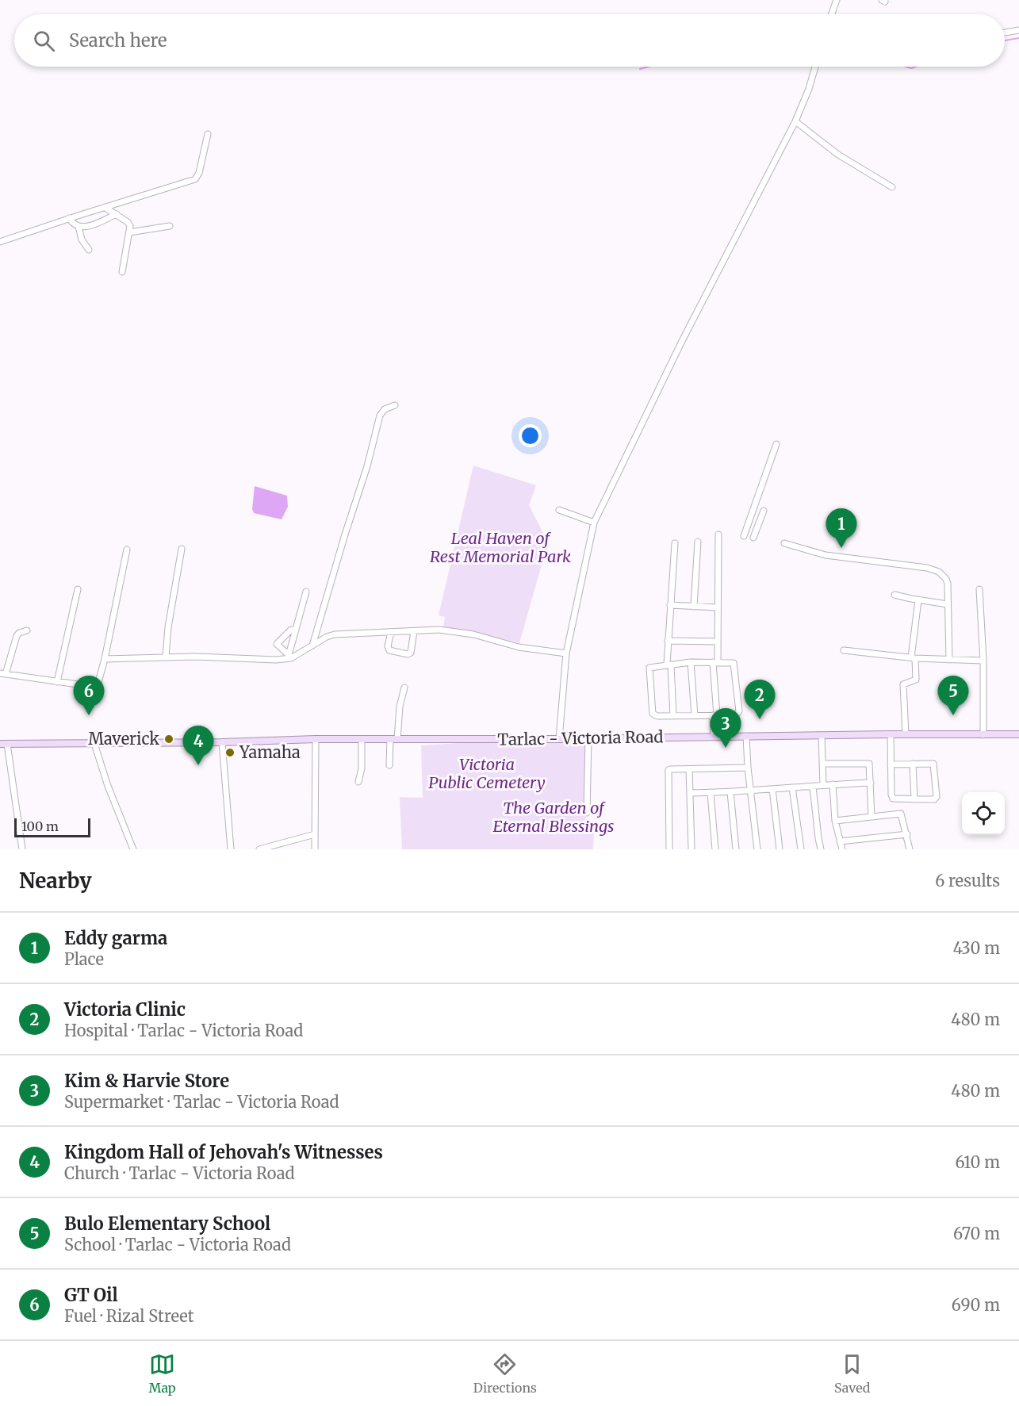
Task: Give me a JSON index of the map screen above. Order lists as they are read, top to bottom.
{
  "streets": {
    "main road": ["Tarlac - Victoria Road"]
  },
  "parks": ["Leal Haven of Rest Memorial Park", "Victoria Public Cemetery", "The Garden of Eternal Blessings"],
  "places": ["Maverick", "Yamaha"],
  "scale_bar": "100 m",
  "page": {
    "search": "Search here",
    "pins": [
      "1",
      "5",
      "6",
      "2",
      "3",
      "4"
    ],
    "scale": "100 m",
    "heading": ["Nearby", "6 results"],
    "list": [
      {
        "mark": "1",
        "name": "Eddy garma",
        "note": "Place",
        "value": "430 m"
      },
      {
        "mark": "2",
        "name": "Victoria Clinic",
        "note": "Hospital · Tarlac - Victoria Road",
        "value": "480 m"
      },
      {
        "mark": "3",
        "name": "Kim & Harvie Store",
        "note": "Supermarket · Tarlac - Victoria Road",
        "value": "480 m"
      },
      {
        "mark": "4",
        "name": "Kingdom Hall of Jehovah's Witnesses",
        "note": "Church · Tarlac - Victoria Road",
        "value": "610 m"
      },
      {
        "mark": "5",
        "name": "Bulo Elementary School",
        "note": "School · Tarlac - Victoria Road",
        "value": "670 m"
      },
      {
        "mark": "6",
        "name": "GT Oil",
        "note": "Fuel · Rizal Street",
        "value": "690 m"
      }
    ],
    "nav": ["Map", "Directions", "Saved"]
  }
}
